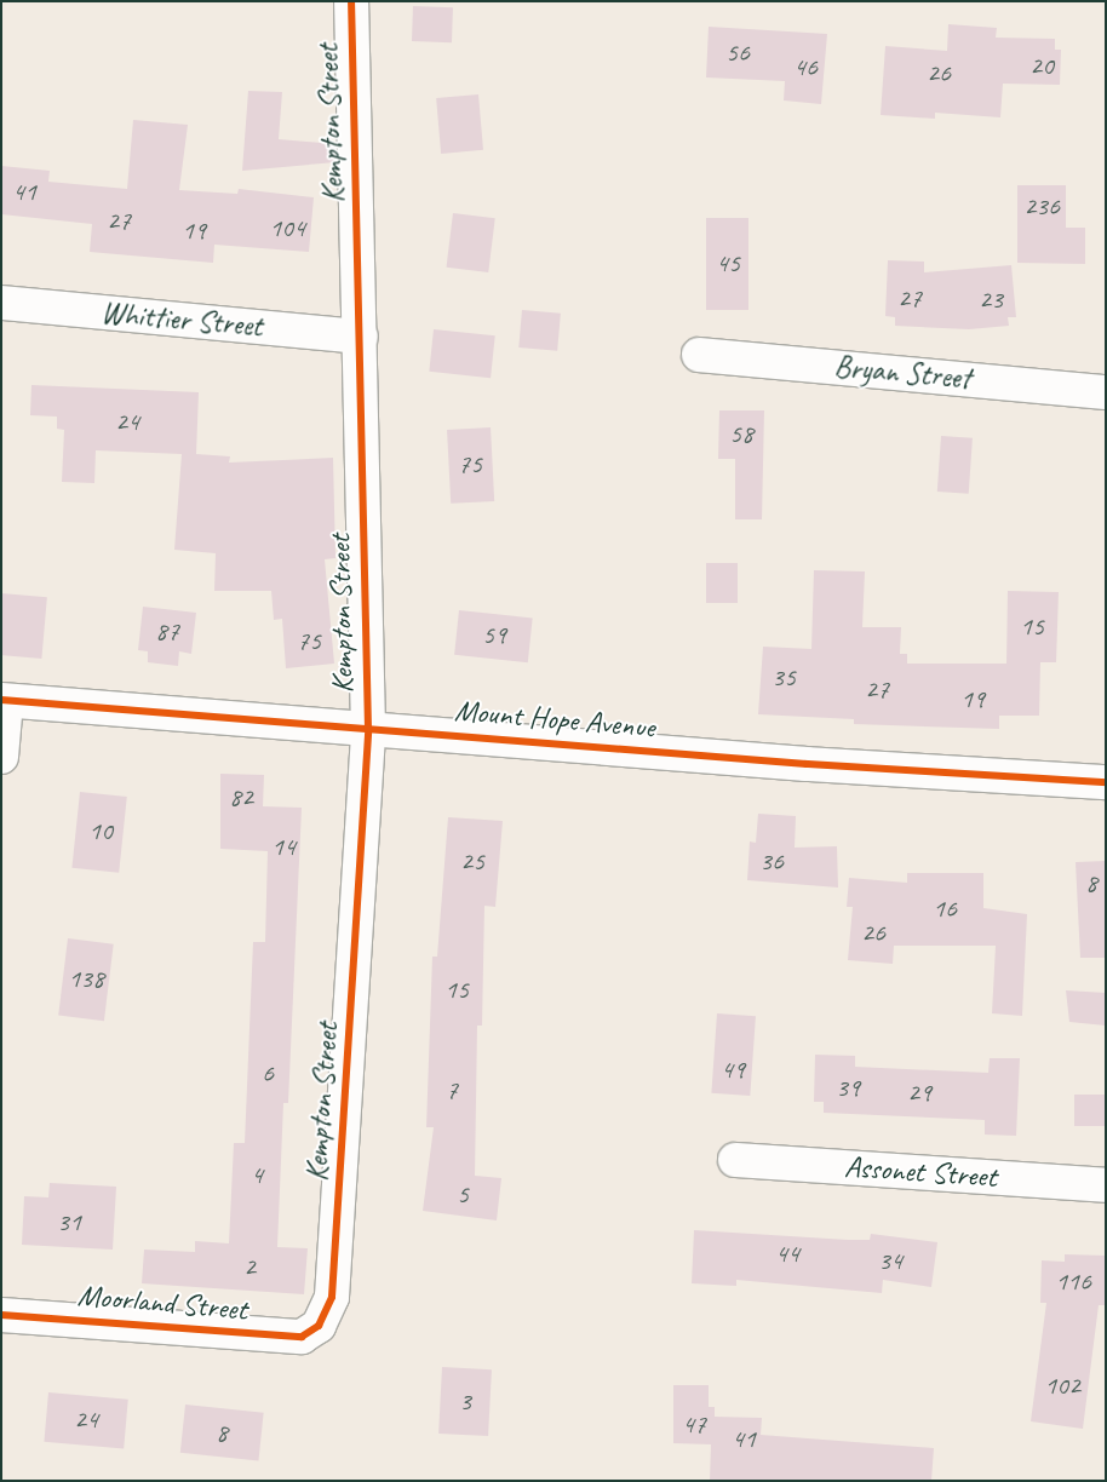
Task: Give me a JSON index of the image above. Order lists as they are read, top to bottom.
{
  "streets": {
    "street": [
      "Kempton Street",
      "Whittier Street",
      "Bryan Street",
      "Mount Hope Avenue",
      "Assonet Street",
      "Moorland Street"
    ]
  },
  "crossings": [
    ["Kempton Street", "Whittier Street"],
    ["Kempton Street", "Mount Hope Avenue"],
    ["Kempton Street", "Moorland Street"]
  ],
  "house_numbers": [
    "56",
    "20",
    "46",
    "26",
    "41",
    "236",
    "27",
    "104",
    "19",
    "45",
    "27",
    "23",
    "24",
    "58",
    "75",
    "15",
    "87",
    "59",
    "75",
    "35",
    "27",
    "19",
    "82",
    "10",
    "14",
    "25",
    "36",
    "8",
    "16",
    "26",
    "138",
    "15",
    "49",
    "6",
    "39",
    "7",
    "29",
    "4",
    "5",
    "31",
    "44",
    "34",
    "2",
    "116",
    "102",
    "3",
    "24",
    "47",
    "8",
    "41"
  ]
}
